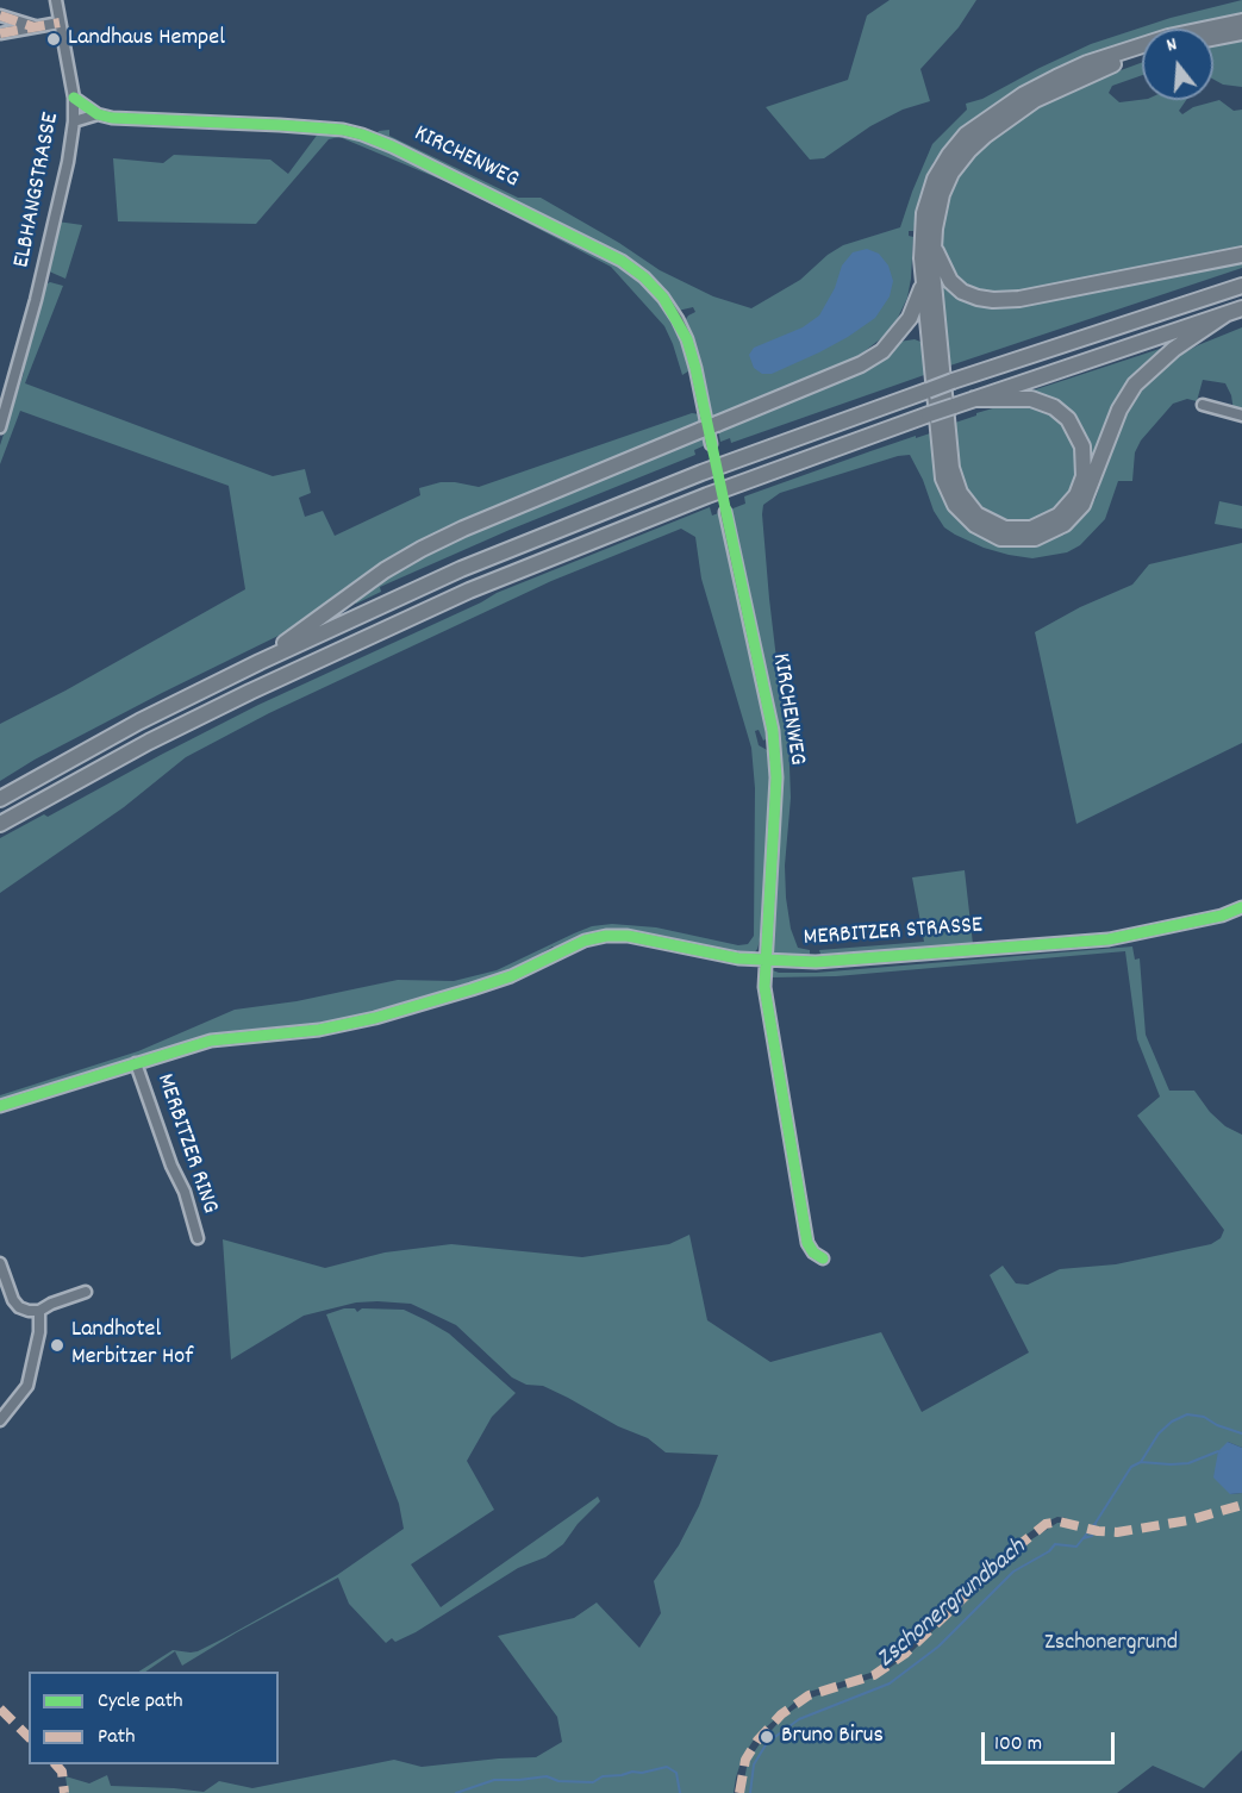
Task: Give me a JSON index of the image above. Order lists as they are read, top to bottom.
{
  "streets": {
    "street": [
      "KIRCHENWEG",
      "ELBHANGSTRASSE",
      "MERBITZER STRASSE",
      "MERBITZER RING"
    ]
  },
  "crossings": [
    ["KIRCHENWEG", "ELBHANGSTRASSE"],
    ["KIRCHENWEG", "MERBITZER STRASSE"],
    ["MERBITZER STRASSE", "MERBITZER RING"]
  ],
  "water": ["Zschonergrundbach"],
  "parks": ["Zschonergrund"],
  "places": ["Landhaus Hempel", "Landhotel Merbitzer Hof", "Bruno Birus"],
  "legend": ["Cycle path", "Path"],
  "scale_bar": "100 m",
  "north": "top"
}
